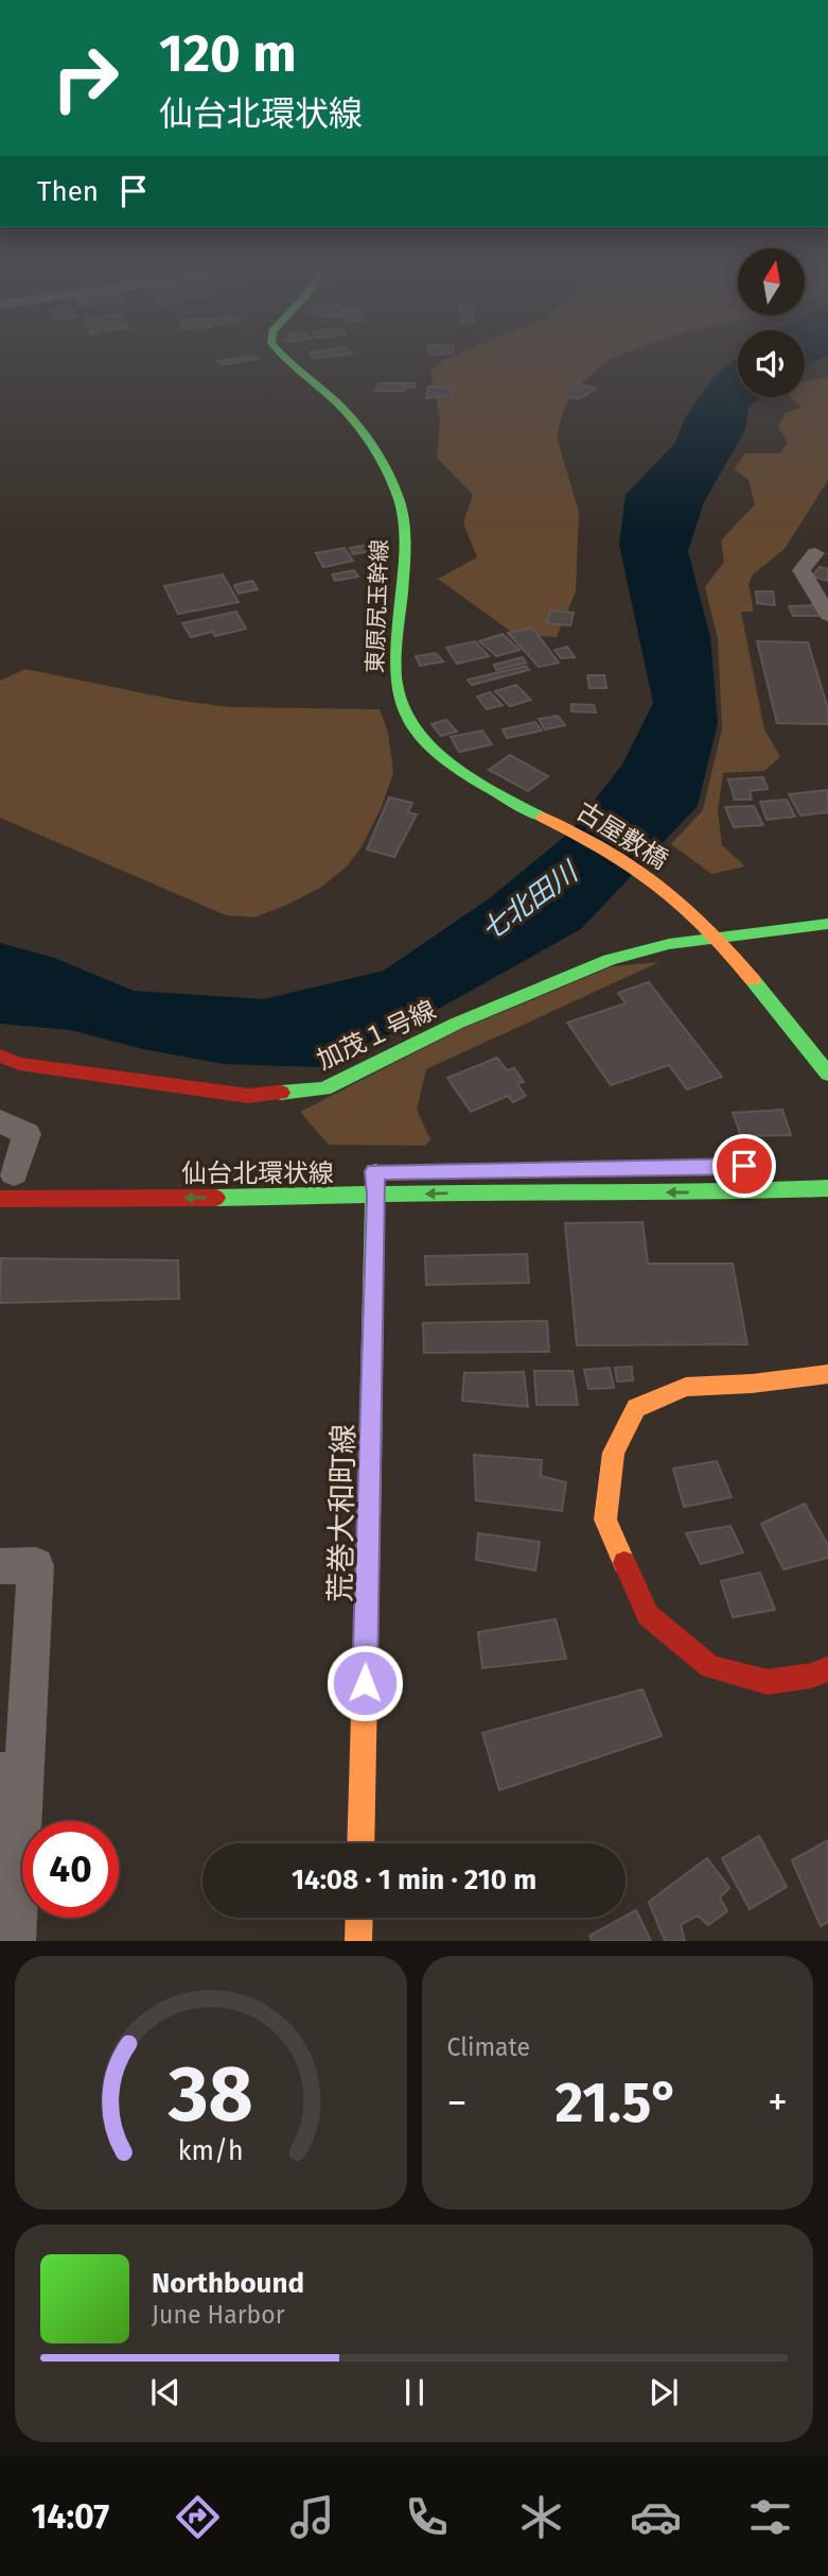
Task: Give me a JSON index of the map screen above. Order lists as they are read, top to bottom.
{
  "streets": {
    "street": [
      "東原尻玉幹線",
      "古屋敷橋",
      "加茂１号線",
      "仙台北環状線",
      "荒巻大和町線"
    ]
  },
  "crossings": [
    ["東原尻玉幹線", "古屋敷橋"],
    ["古屋敷橋", "加茂１号線"],
    ["仙台北環状線", "荒巻大和町線"]
  ],
  "one_way": ["仙台北環状線"],
  "water": ["七北田川"],
  "north": "top",
  "page": {
    "turn": ["120 m", "仙台北環状線"],
    "then": "Then",
    "limit": "40",
    "trip": "14:08 · 1 min · 210 m",
    "tile": "Climate",
    "heat": ["−", "21.5°", "+"],
    "song": ["Northbound", "June Harbor"],
    "tabs": "14:07",
    "gauge": ["38", "km/h"]
  }
}
